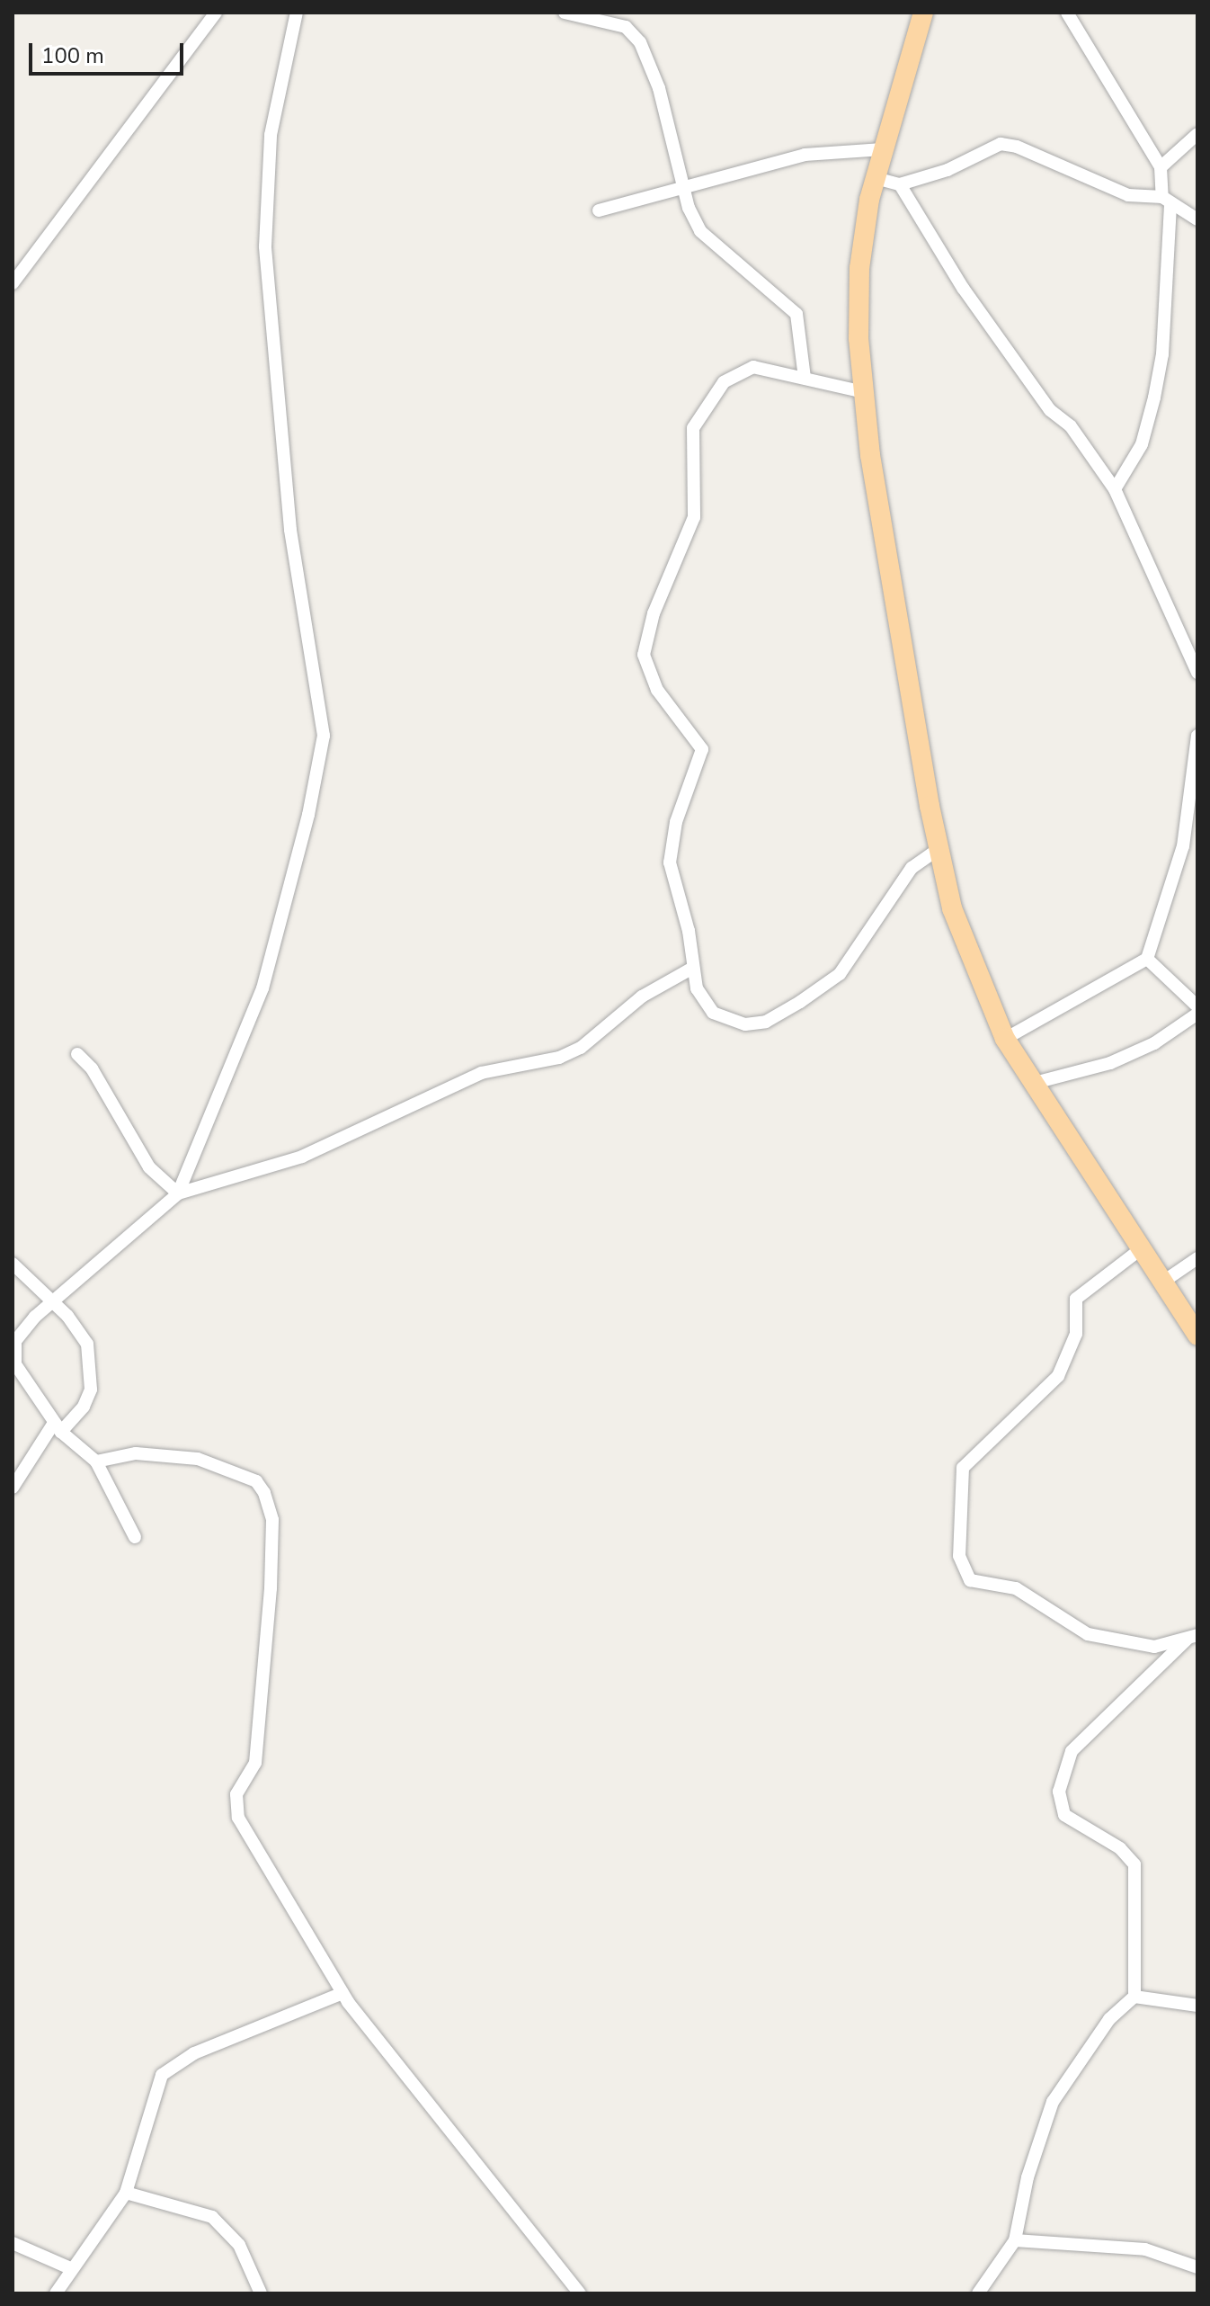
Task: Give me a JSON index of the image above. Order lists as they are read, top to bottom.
{
  "scale_bar": "100 m"
}
